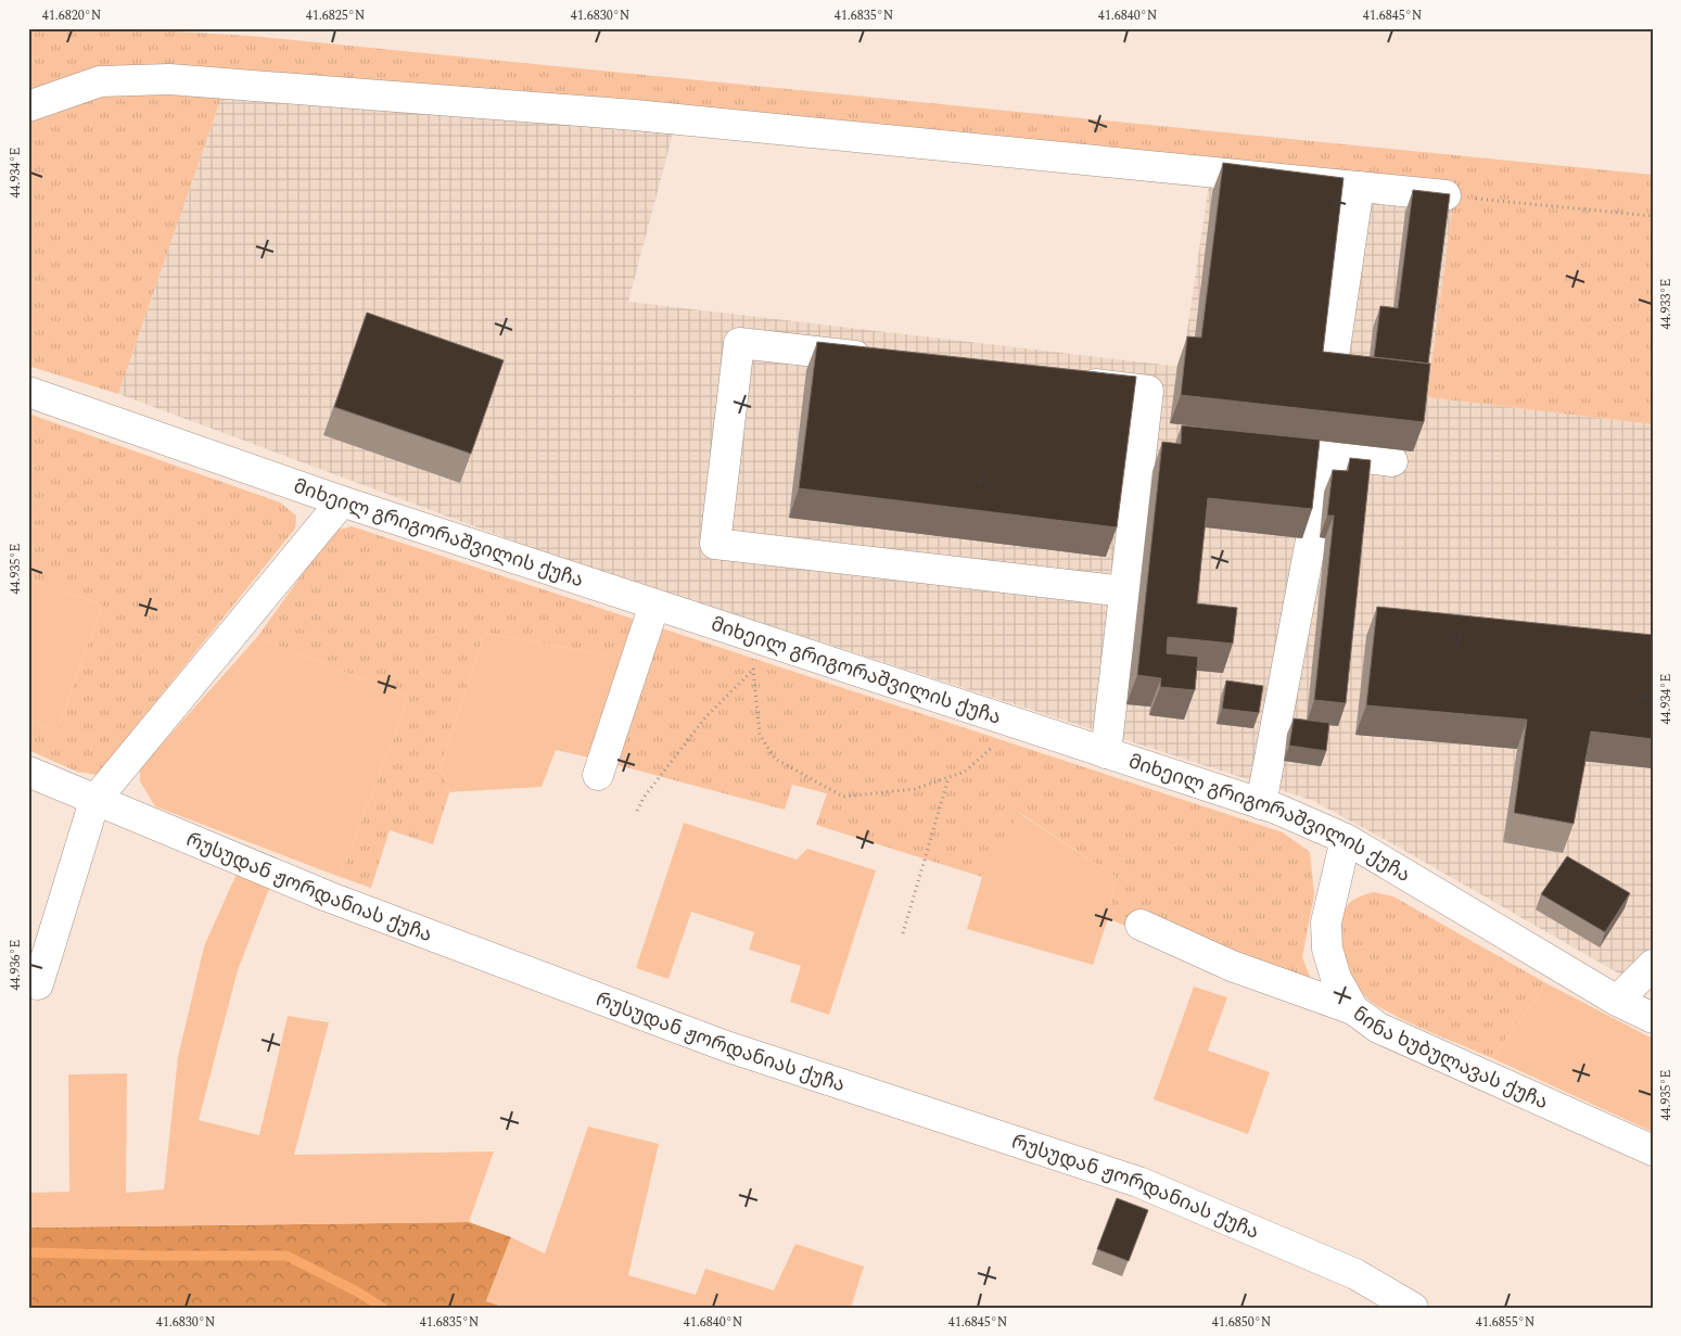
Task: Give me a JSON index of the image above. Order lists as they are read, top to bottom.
{
  "streets": {
    "street": ["მიხეილ გრიგორაშვილის ქუჩა", "რუსუდან ჟორდანიას ქუჩა", "ნინა ხუბულავას ქუჩა"]
  },
  "crossings": [
    ["მიხეილ გრიგორაშვილის ქუჩა", "ნინა ხუბულავას ქუჩა"]
  ],
  "coordinates": [
    "41.6820°N",
    "41.6825°N",
    "41.6830°N",
    "41.6835°N",
    "41.6840°N",
    "41.6845°N",
    "44.934°E",
    "44.933°E",
    "44.935°E",
    "44.936°E",
    "41.6850°N",
    "41.6855°N"
  ]
}
